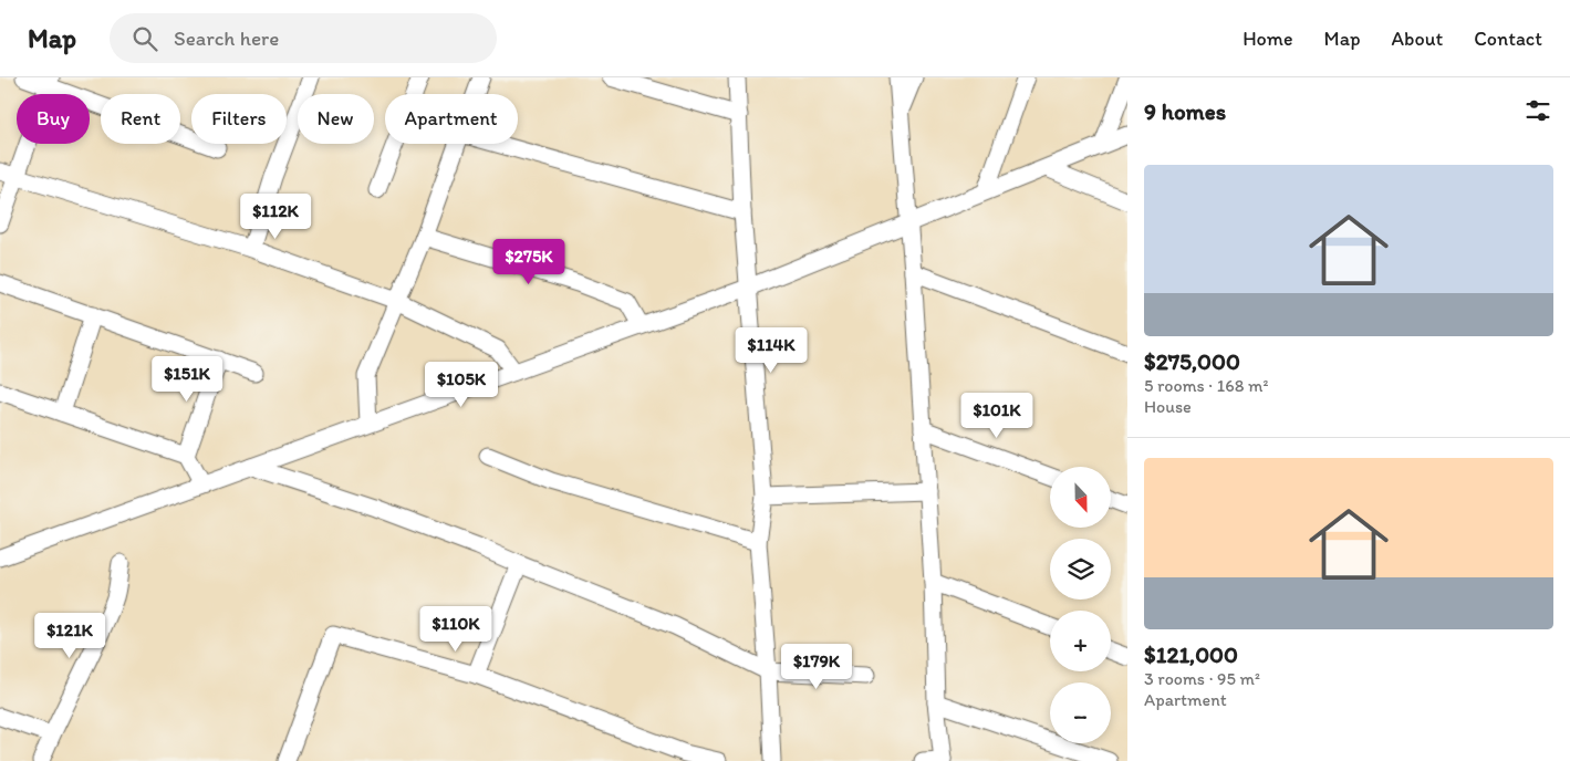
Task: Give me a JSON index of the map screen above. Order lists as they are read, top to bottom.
{
  "north": "bottom",
  "page": {
    "header": "Map",
    "search": "Search here",
    "nav": [
      "Home",
      "Map",
      "About",
      "Contact"
    ],
    "heading": "9 homes",
    "chip": [
      "Buy",
      "Rent",
      "Filters",
      "New",
      "Apartment"
    ],
    "list": [
      {
        "name": "$275,000",
        "note": "5 rooms · 168 m² · House"
      },
      {
        "name": "$121,000",
        "note": "3 rooms · 95 m² · Apartment"
      }
    ],
    "price": [
      "$112K",
      "$275K",
      "$114K",
      "$151K",
      "$105K",
      "$101K",
      "$110K",
      "$121K",
      "$179K"
    ],
    "map_buttons": ["+", "−"]
  }
}
